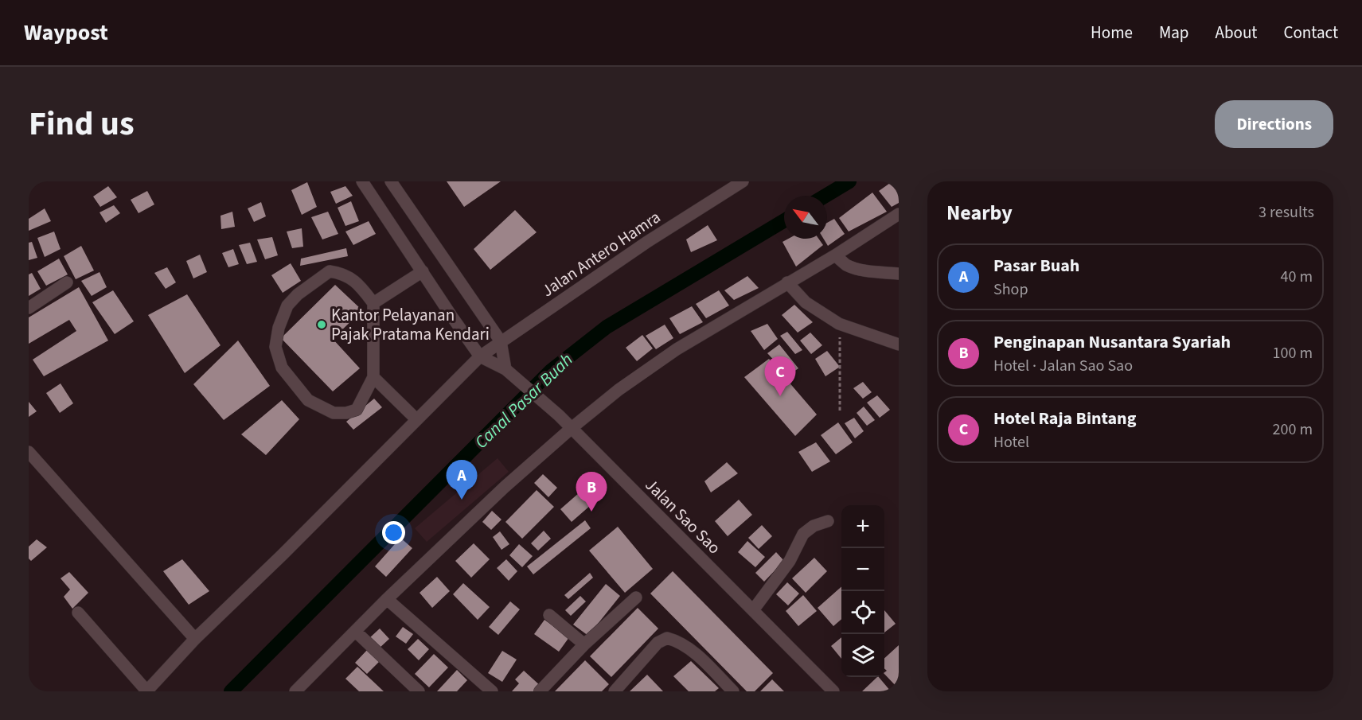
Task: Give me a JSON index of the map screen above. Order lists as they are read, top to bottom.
{
  "streets": {
    "street": ["Jalan Antero Hamra", "Jalan Sao Sao"]
  },
  "crossings": [
    ["Jalan Antero Hamra", "Jalan Sao Sao"]
  ],
  "water": ["Canal Pasar Buah"],
  "places": ["Kantor Pelayanan Pajak Pratama Kendari"],
  "north": "top left",
  "page": {
    "header": "Waypost",
    "nav": [
      "Home",
      "Map",
      "About",
      "Contact"
    ],
    "title": "Find us",
    "buttons": "Directions",
    "heading": ["Nearby", "3 results"],
    "list": [
      {
        "mark": "A",
        "name": "Pasar Buah",
        "note": "Shop",
        "value": "40 m"
      },
      {
        "mark": "B",
        "name": "Penginapan Nusantara Syariah",
        "note": "Hotel · Jalan Sao Sao",
        "value": "100 m"
      },
      {
        "mark": "C",
        "name": "Hotel Raja Bintang",
        "note": "Hotel",
        "value": "200 m"
      }
    ],
    "pins": ["C", "A", "B"],
    "map_buttons": ["+", "−"]
  }
}
